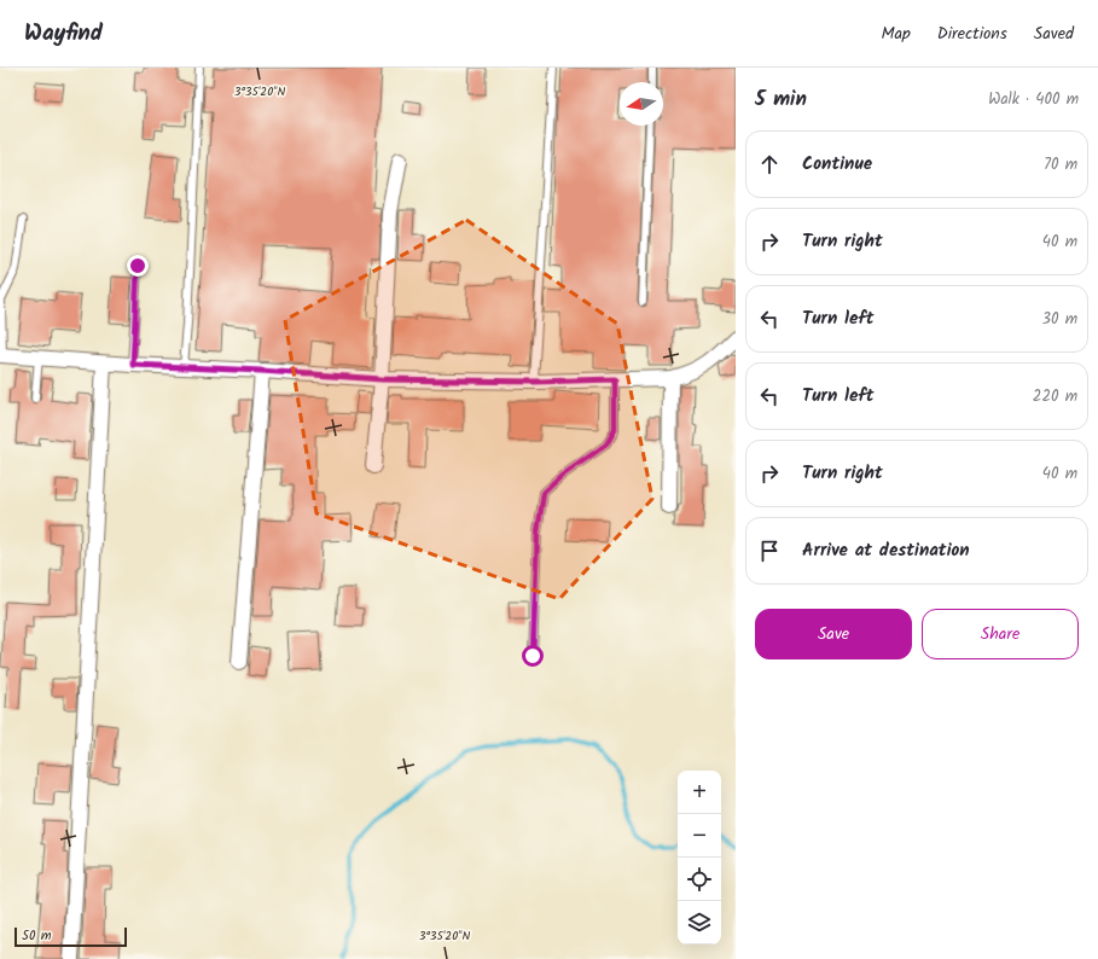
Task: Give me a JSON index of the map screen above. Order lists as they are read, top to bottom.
{
  "scale_bar": "50 m",
  "north": "left",
  "page": {
    "header": "Wayfind",
    "nav": ["Map", "Directions", "Saved"],
    "heading": ["5 min", "Walk · 400 m"],
    "list": [
      ["Continue", "70 m"],
      ["Turn right", "40 m"],
      ["Turn left", "30 m"],
      ["Turn left", "220 m"],
      ["Turn right", "40 m"],
      "Arrive at destination"
    ],
    "buttons": ["Save", "Share"],
    "map_buttons": ["+", "−"],
    "scale": "50 m"
  },
  "coordinates": ["3°35'20\"N"]
}
